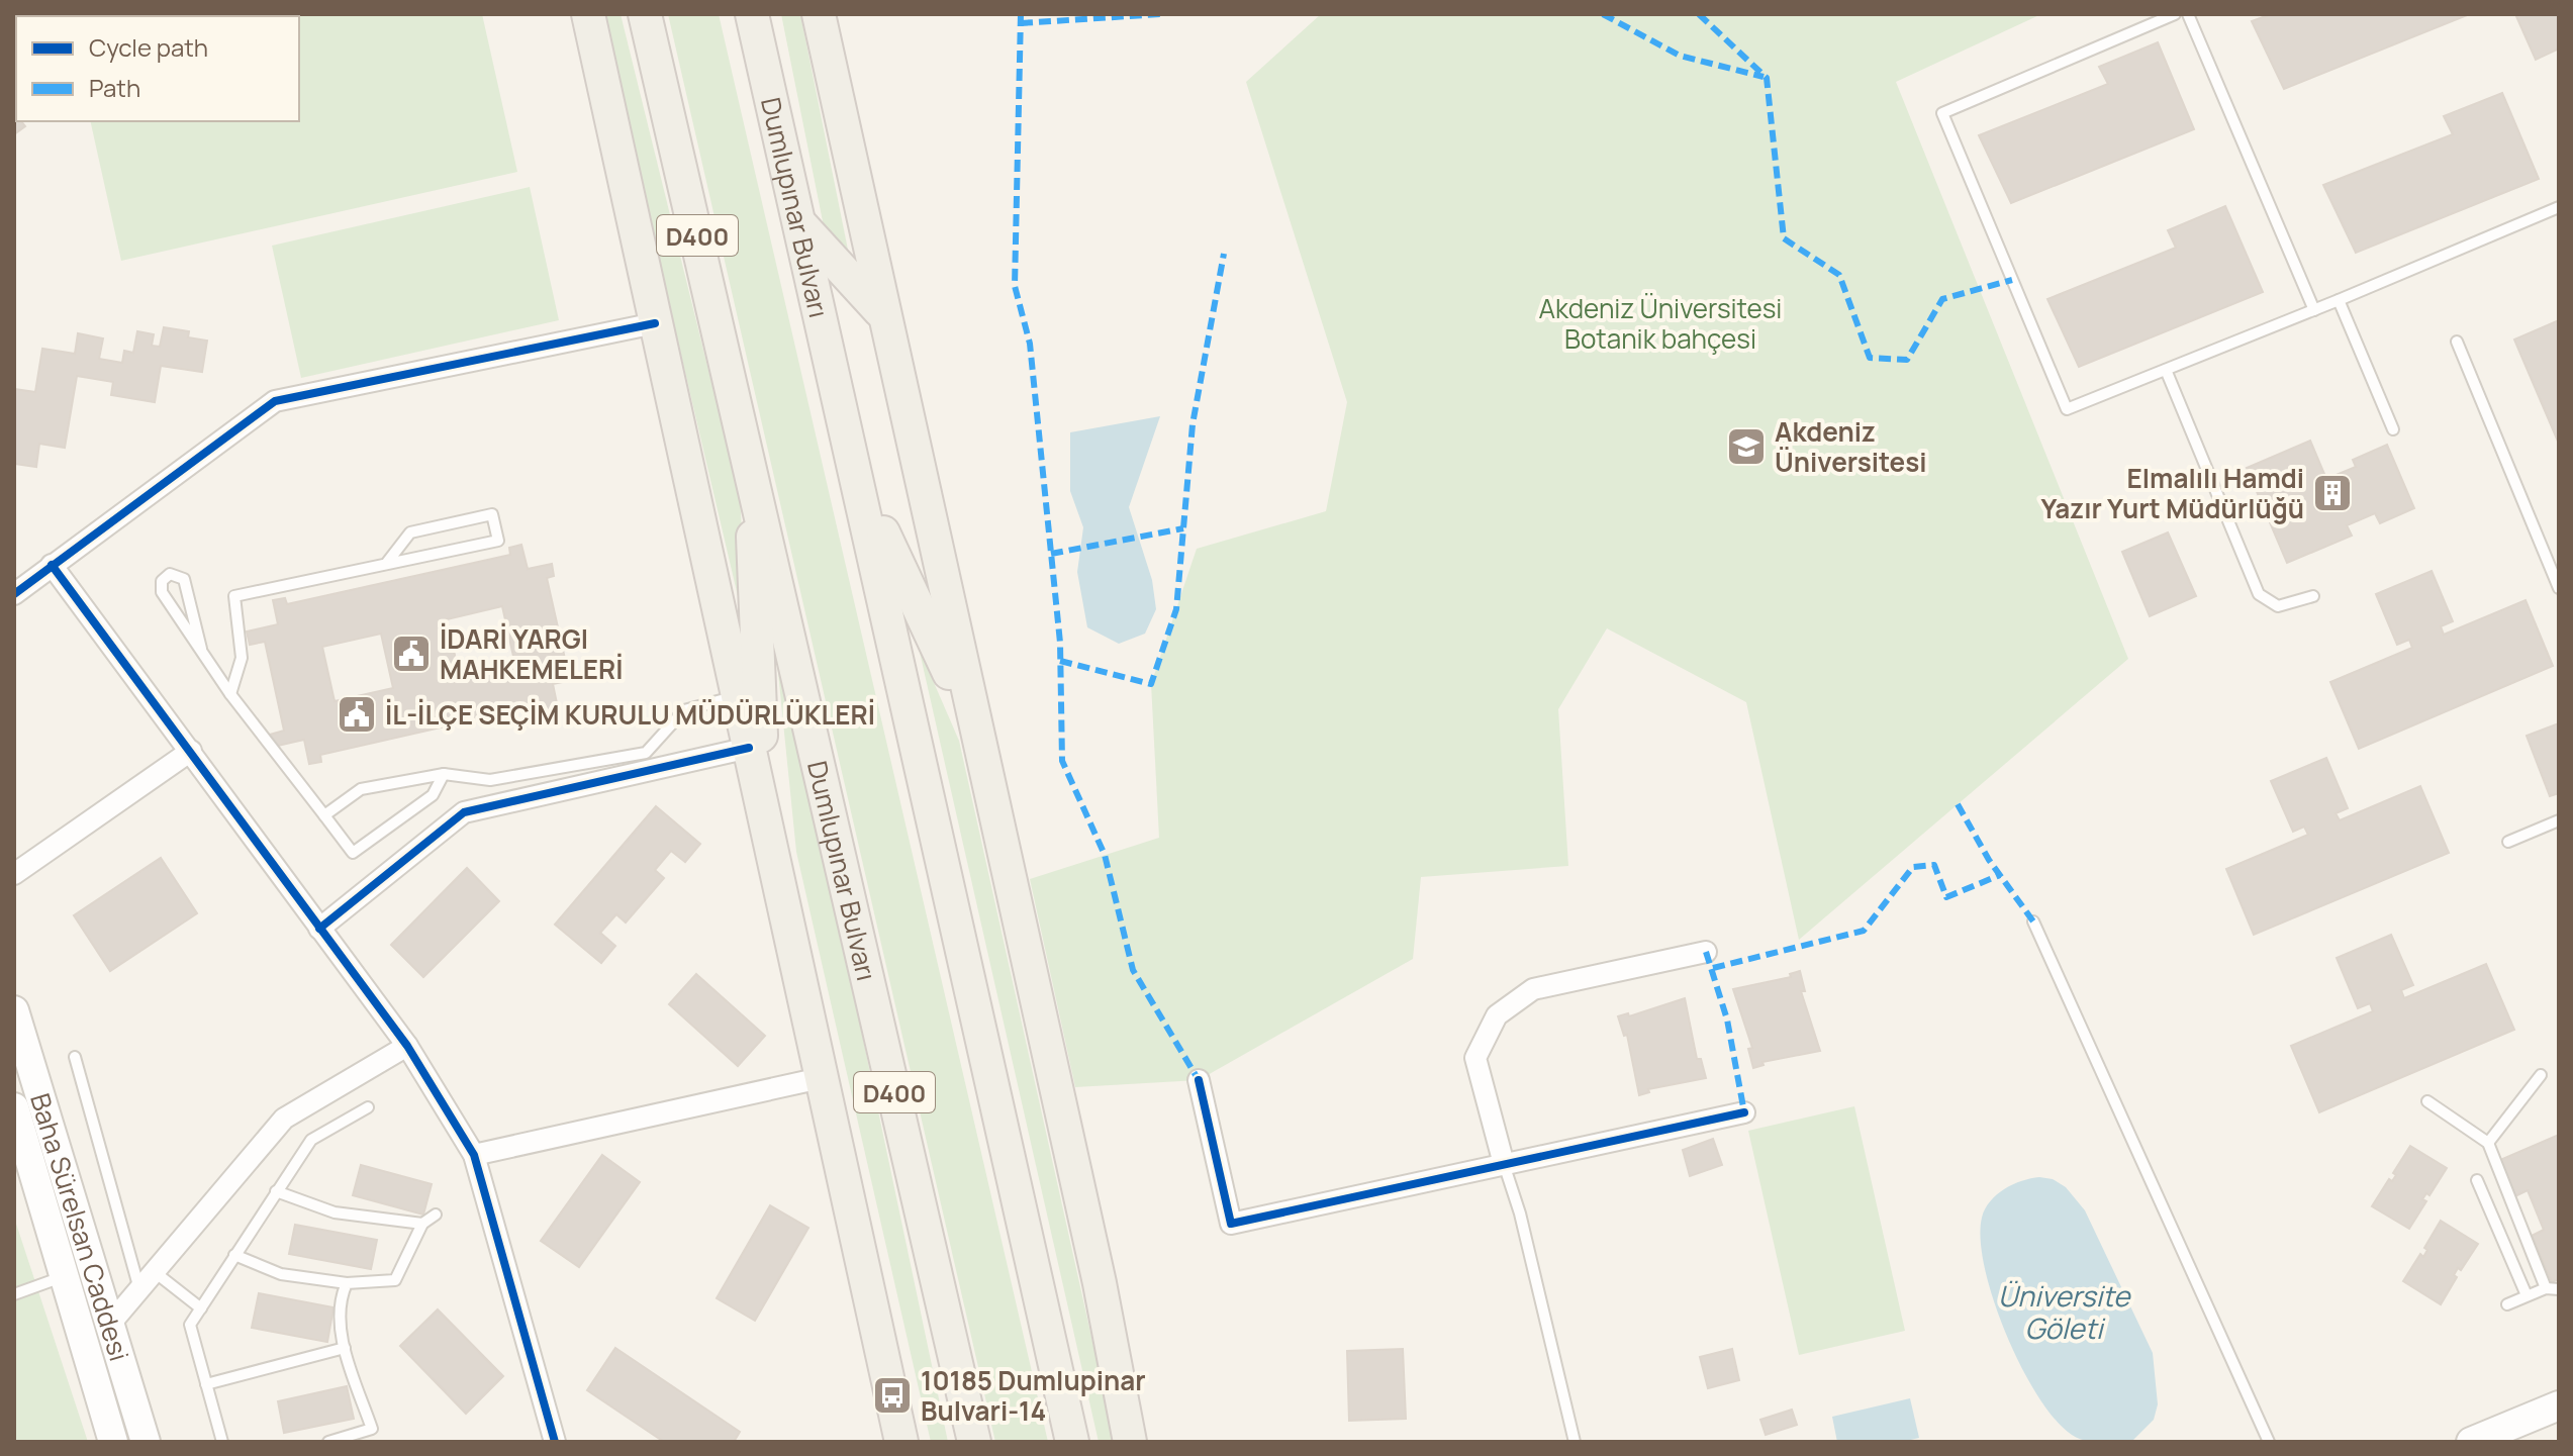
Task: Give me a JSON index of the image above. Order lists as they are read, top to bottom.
{
  "streets": {
    "main road": ["Dumlupınar Bulvarı", "D400", "Baha Sürelsan Caddesi"]
  },
  "water": ["Üniversite Göleti"],
  "parks": ["Akdeniz Üniversitesi Botanik bahçesi"],
  "places": {
    "school or university": ["Akdeniz Üniversitesi"],
    "building": ["Elmalılı Hamdi Yazır Yurt Müdürlüğü"],
    "public building": ["İDARİ YARGI MAHKEMELERİ", "İL-İLÇE SEÇİM KURULU MÜDÜRLÜKLERİ"],
    "bus stop": ["10185 Dumlupinar Bulvari-14"]
  },
  "legend": ["Cycle path", "Path"]
}
